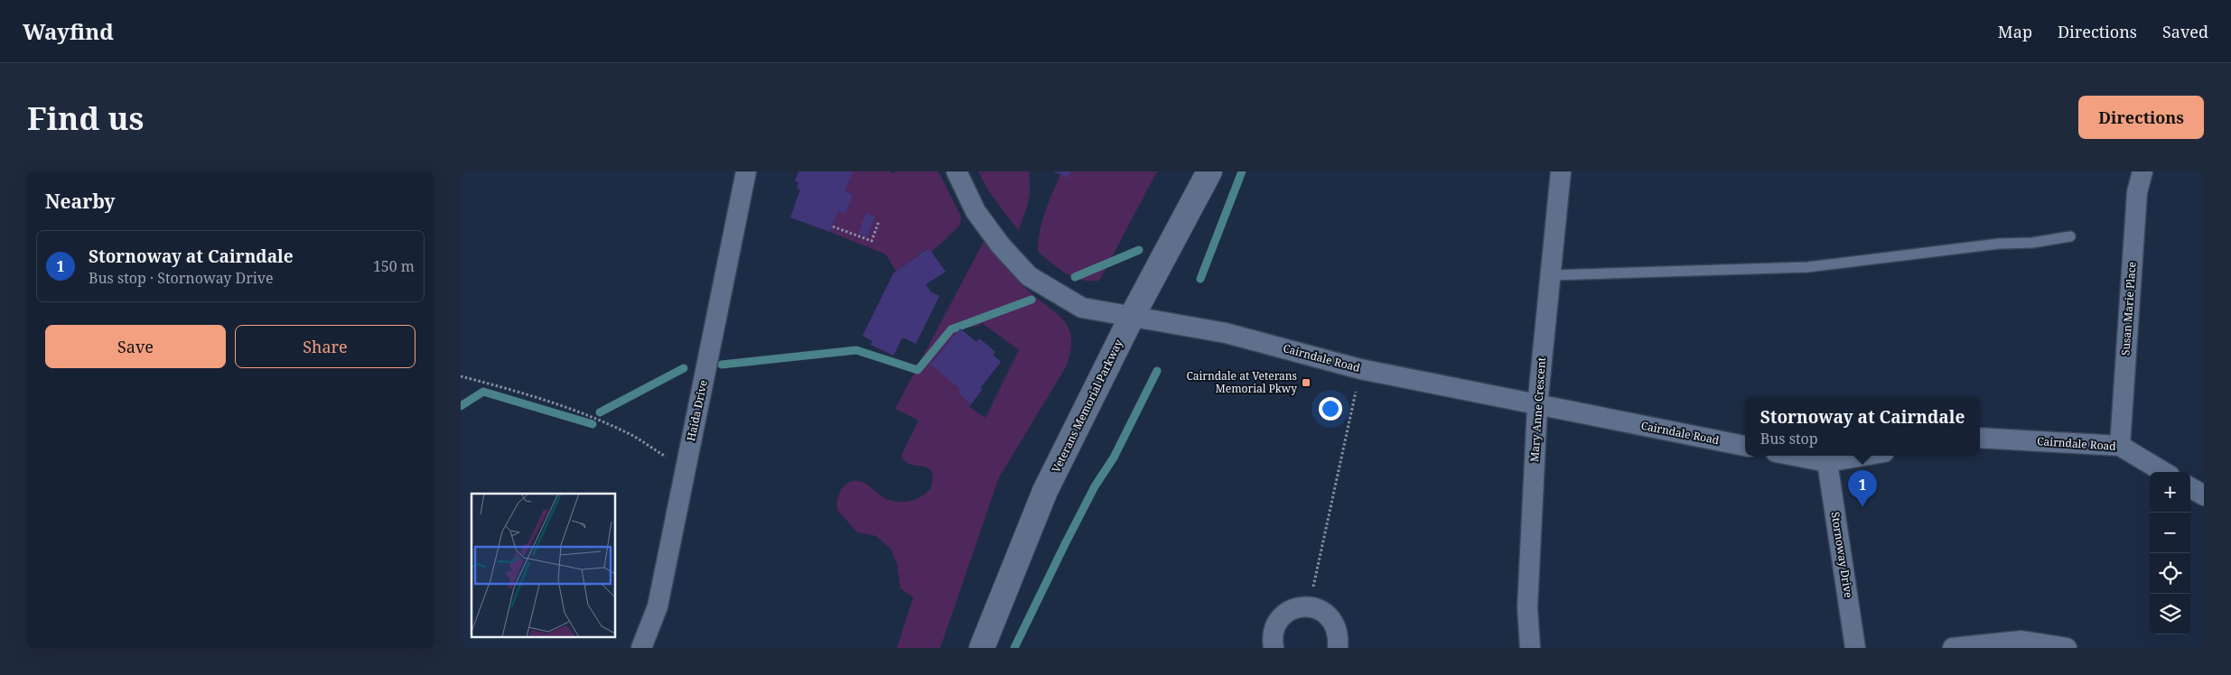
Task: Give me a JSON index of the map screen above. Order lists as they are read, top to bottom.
{
  "streets": {
    "main road": ["Veterans Memorial Parkway"],
    "street": [
      "Susan Marie Place",
      "Cairndale Road",
      "Mary Anne Crescent",
      "Haida Drive",
      "Stornoway Drive"
    ]
  },
  "crossings": [
    ["Susan Marie Place", "Cairndale Road"],
    ["Cairndale Road", "Veterans Memorial Parkway"],
    ["Cairndale Road", "Mary Anne Crescent"]
  ],
  "places": {
    "transit": ["Cairndale at Veterans Memorial Pkwy"]
  },
  "page": {
    "header": "Wayfind",
    "nav": ["Map", "Directions", "Saved"],
    "buttons": [
      "Directions",
      ["Save", "Share"]
    ],
    "title": "Find us",
    "heading": "Nearby",
    "list": [
      {
        "mark": "1",
        "name": "Stornoway at Cairndale",
        "note": "Bus stop · Stornoway Drive",
        "value": "150 m"
      }
    ],
    "popup": ["Stornoway at Cairndale", "Bus stop"],
    "pins": "1",
    "map_buttons": ["+", "−"]
  }
}
